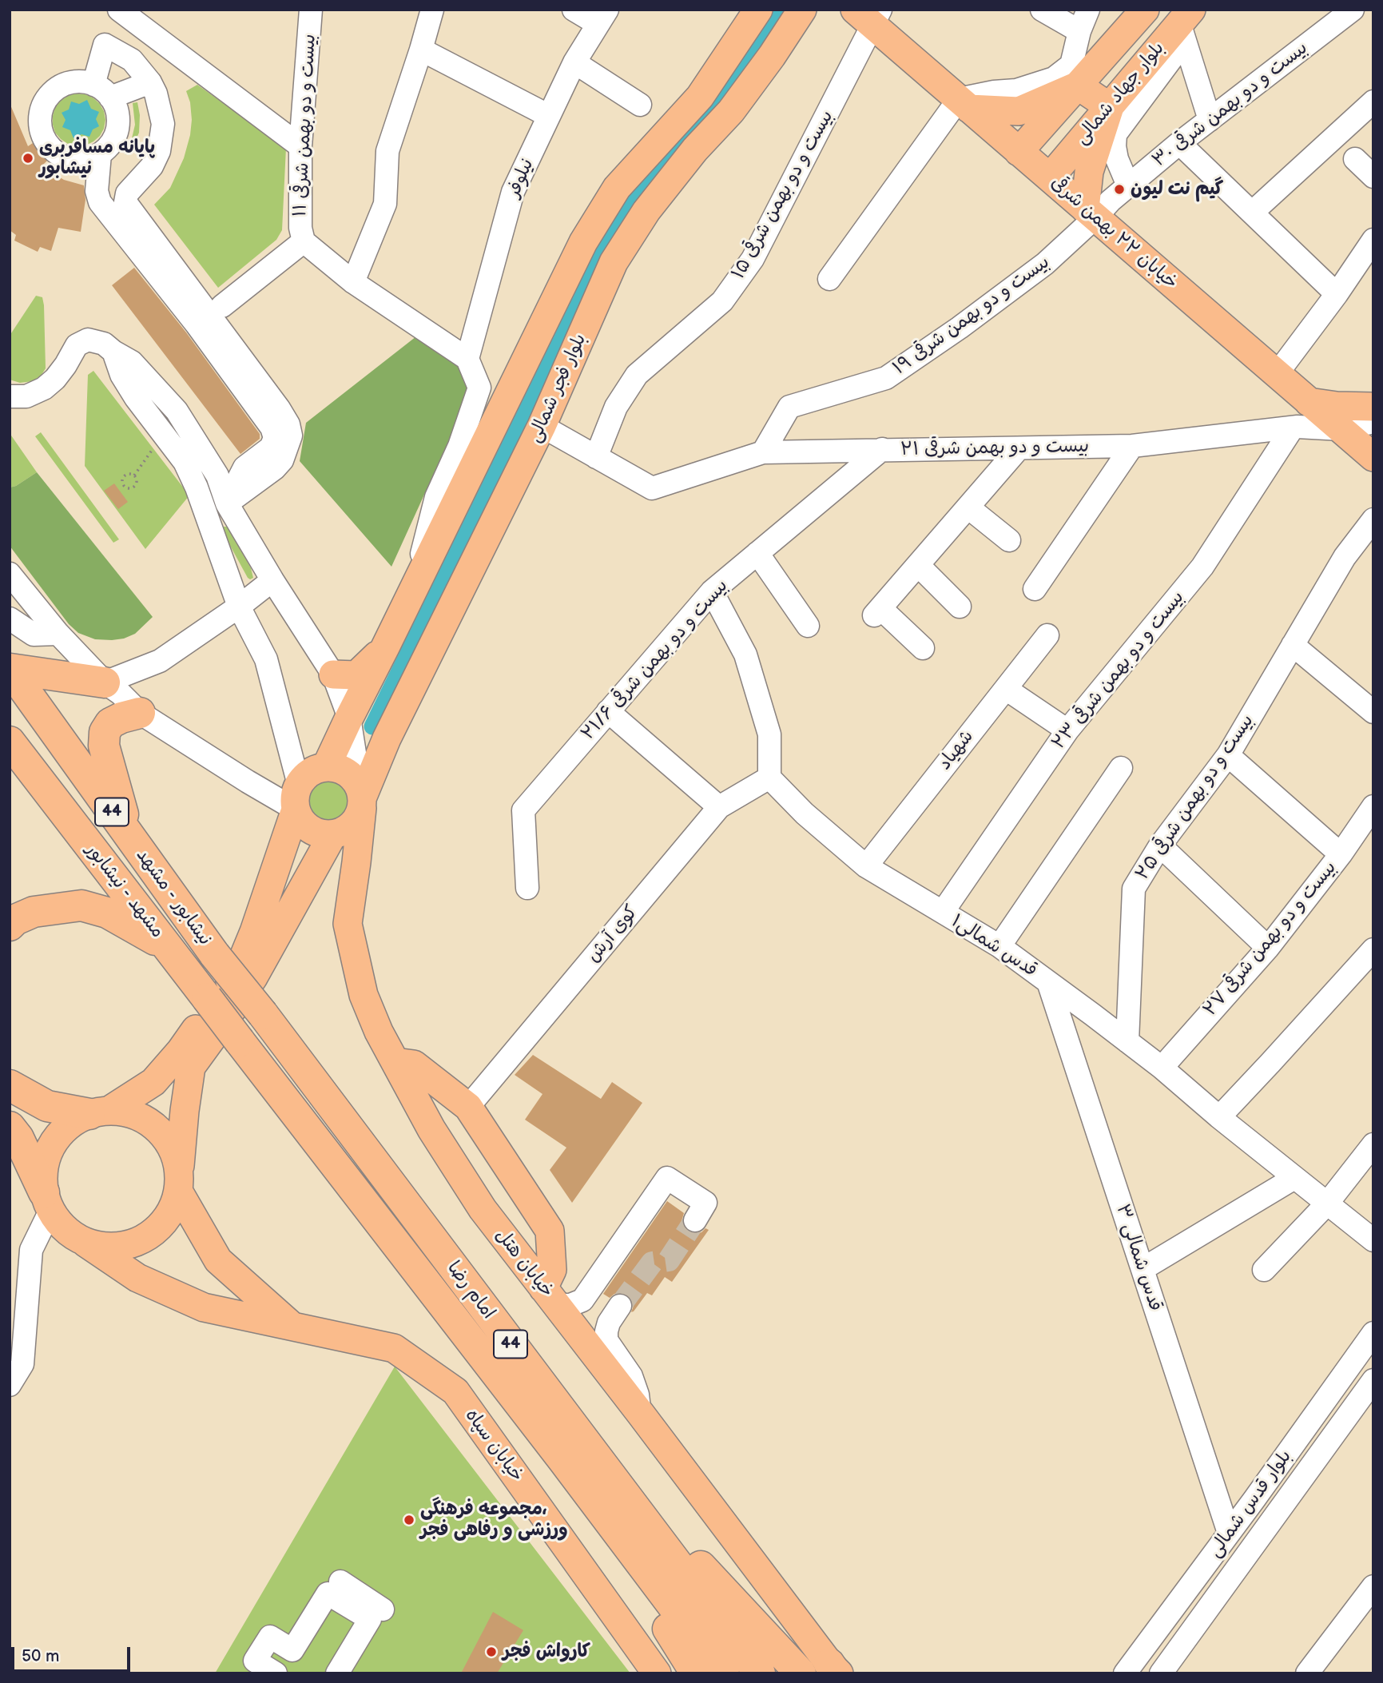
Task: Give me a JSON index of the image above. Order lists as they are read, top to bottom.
{
  "streets": {
    "highway": [
      "44",
      "مشهد - نیشابور",
      "نیشابور - مشهد",
      "امام رضا"
    ],
    "main road": [
      "بلوار جهاد شمالی",
      "خیابان ۲۲ بهمن شرقی",
      "بلوار فجر شمالی",
      "خیابان هتل",
      "خیابان سپاه"
    ],
    "street": [
      "بیست و دو بهمن شرقی ۳۰",
      "بیست و دو بهمن شرقی ۱۱",
      "نیلوفر",
      "بیست و دو بهمن شرقی ۱۵",
      "بیست و دو بهمن شرقی ۱۹",
      "بیست و دو بهمن شرقی ۲۱",
      "بیست و دو بهمن شرقی ۲۱/۶",
      "بیست و دو بهمن شرقی ۲۳",
      "شهیاد",
      "بیست و دو بهمن شرقی ۲۵",
      "کوی آرش",
      "بیست و دو بهمن شرقی ۲۷",
      "قدس شمالی۱",
      "قدس شمالی ۳",
      "بلوار قدس شمالی"
    ]
  },
  "crossings": [
    ["بلوار جهاد شمالی", "خیابان ۲۲ بهمن شرقی"],
    ["بیست و دو بهمن شرقی ۳۰", "خیابان ۲۲ بهمن شرقی"],
    ["بیست و دو بهمن شرقی ۳۰", "بیست و دو بهمن شرقی ۱۹"],
    ["بیست و دو بهمن شرقی ۱۵", "خیابان ۲۲ بهمن شرقی"],
    ["بیست و دو بهمن شرقی ۱۵", "بیست و دو بهمن شرقی ۲۱"],
    ["خیابان ۲۲ بهمن شرقی", "بیست و دو بهمن شرقی ۱۹"],
    ["خیابان ۲۲ بهمن شرقی", "بیست و دو بهمن شرقی ۲۱"],
    ["بیست و دو بهمن شرقی ۱۹", "بیست و دو بهمن شرقی ۲۱"],
    ["بلوار فجر شمالی", "خیابان هتل"],
    ["بیست و دو بهمن شرقی ۲۱", "بیست و دو بهمن شرقی ۲۱/۶"],
    ["بیست و دو بهمن شرقی ۲۱", "بیست و دو بهمن شرقی ۲۳"],
    ["بیست و دو بهمن شرقی ۲۳", "قدس شمالی۱"],
    ["شهیاد", "قدس شمالی۱"],
    ["بیست و دو بهمن شرقی ۲۵", "قدس شمالی۱"],
    ["مشهد - نیشابور", "امام رضا"],
    ["نیشابور - مشهد", "امام رضا"],
    ["کوی آرش", "قدس شمالی۱"],
    ["بیست و دو بهمن شرقی ۲۷", "قدس شمالی۱"],
    ["قدس شمالی۱", "قدس شمالی ۳"],
    ["قدس شمالی ۳", "بلوار قدس شمالی"]
  ],
  "places": [
    "پایانه مسافربری نیشابور",
    "گیم نت لیون",
    "مجموعه فرهنگی، ورزشی و رفاهی فجر",
    "کارواش فجر"
  ],
  "scale_bar": "50 m"
}
